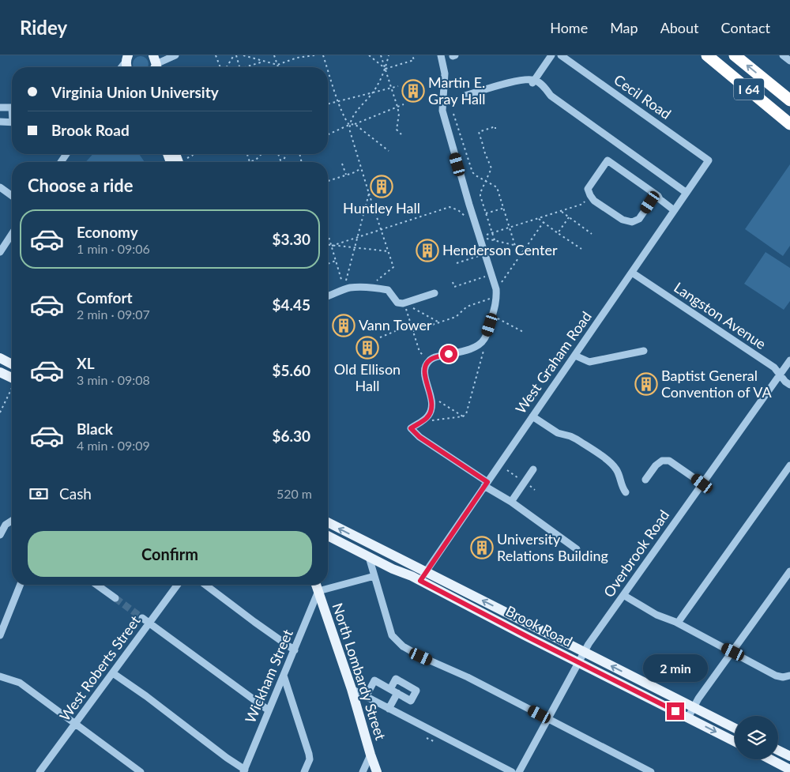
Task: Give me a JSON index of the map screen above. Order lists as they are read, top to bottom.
{
  "streets": {
    "highway": ["I 64"],
    "main road": ["Brook Road", "North Lombardy Street"],
    "street": [
      "Cecil Road",
      "Langston Avenue",
      "West Graham Road",
      "Overbrook Road",
      "West Roberts Street",
      "Wickham Street"
    ]
  },
  "crossings": [
    ["Cecil Road", "West Graham Road"],
    ["Langston Avenue", "West Graham Road"],
    ["Langston Avenue", "Overbrook Road"],
    ["West Graham Road", "Brook Road"],
    ["Overbrook Road", "Brook Road"],
    ["North Lombardy Street", "Wickham Street"]
  ],
  "places": {
    "building": [
      "Martin E. Gray Hall",
      "Huntley Hall",
      "Henderson Center",
      "Vann Tower",
      "Old Ellison Hall",
      "Baptist General Convention of VA",
      "University Relations Building"
    ]
  },
  "page": {
    "header": "Ridey",
    "nav": [
      "Home",
      "Map",
      "About",
      "Contact"
    ],
    "banner": ["Virginia Union University", "Brook Road"],
    "heading": "Choose a ride",
    "list": [
      {
        "name": "Economy",
        "note": "1 min · 09:06",
        "value": "$3.30"
      },
      {
        "name": "Comfort",
        "note": "2 min · 09:07",
        "value": "$4.45"
      },
      {
        "name": "XL",
        "note": "3 min · 09:08",
        "value": "$5.60"
      },
      {
        "name": "Black",
        "note": "4 min · 09:09",
        "value": "$6.30"
      }
    ],
    "pay": ["Cash", "520 m"],
    "buttons": "Confirm",
    "bubble": "2 min"
  }
}
